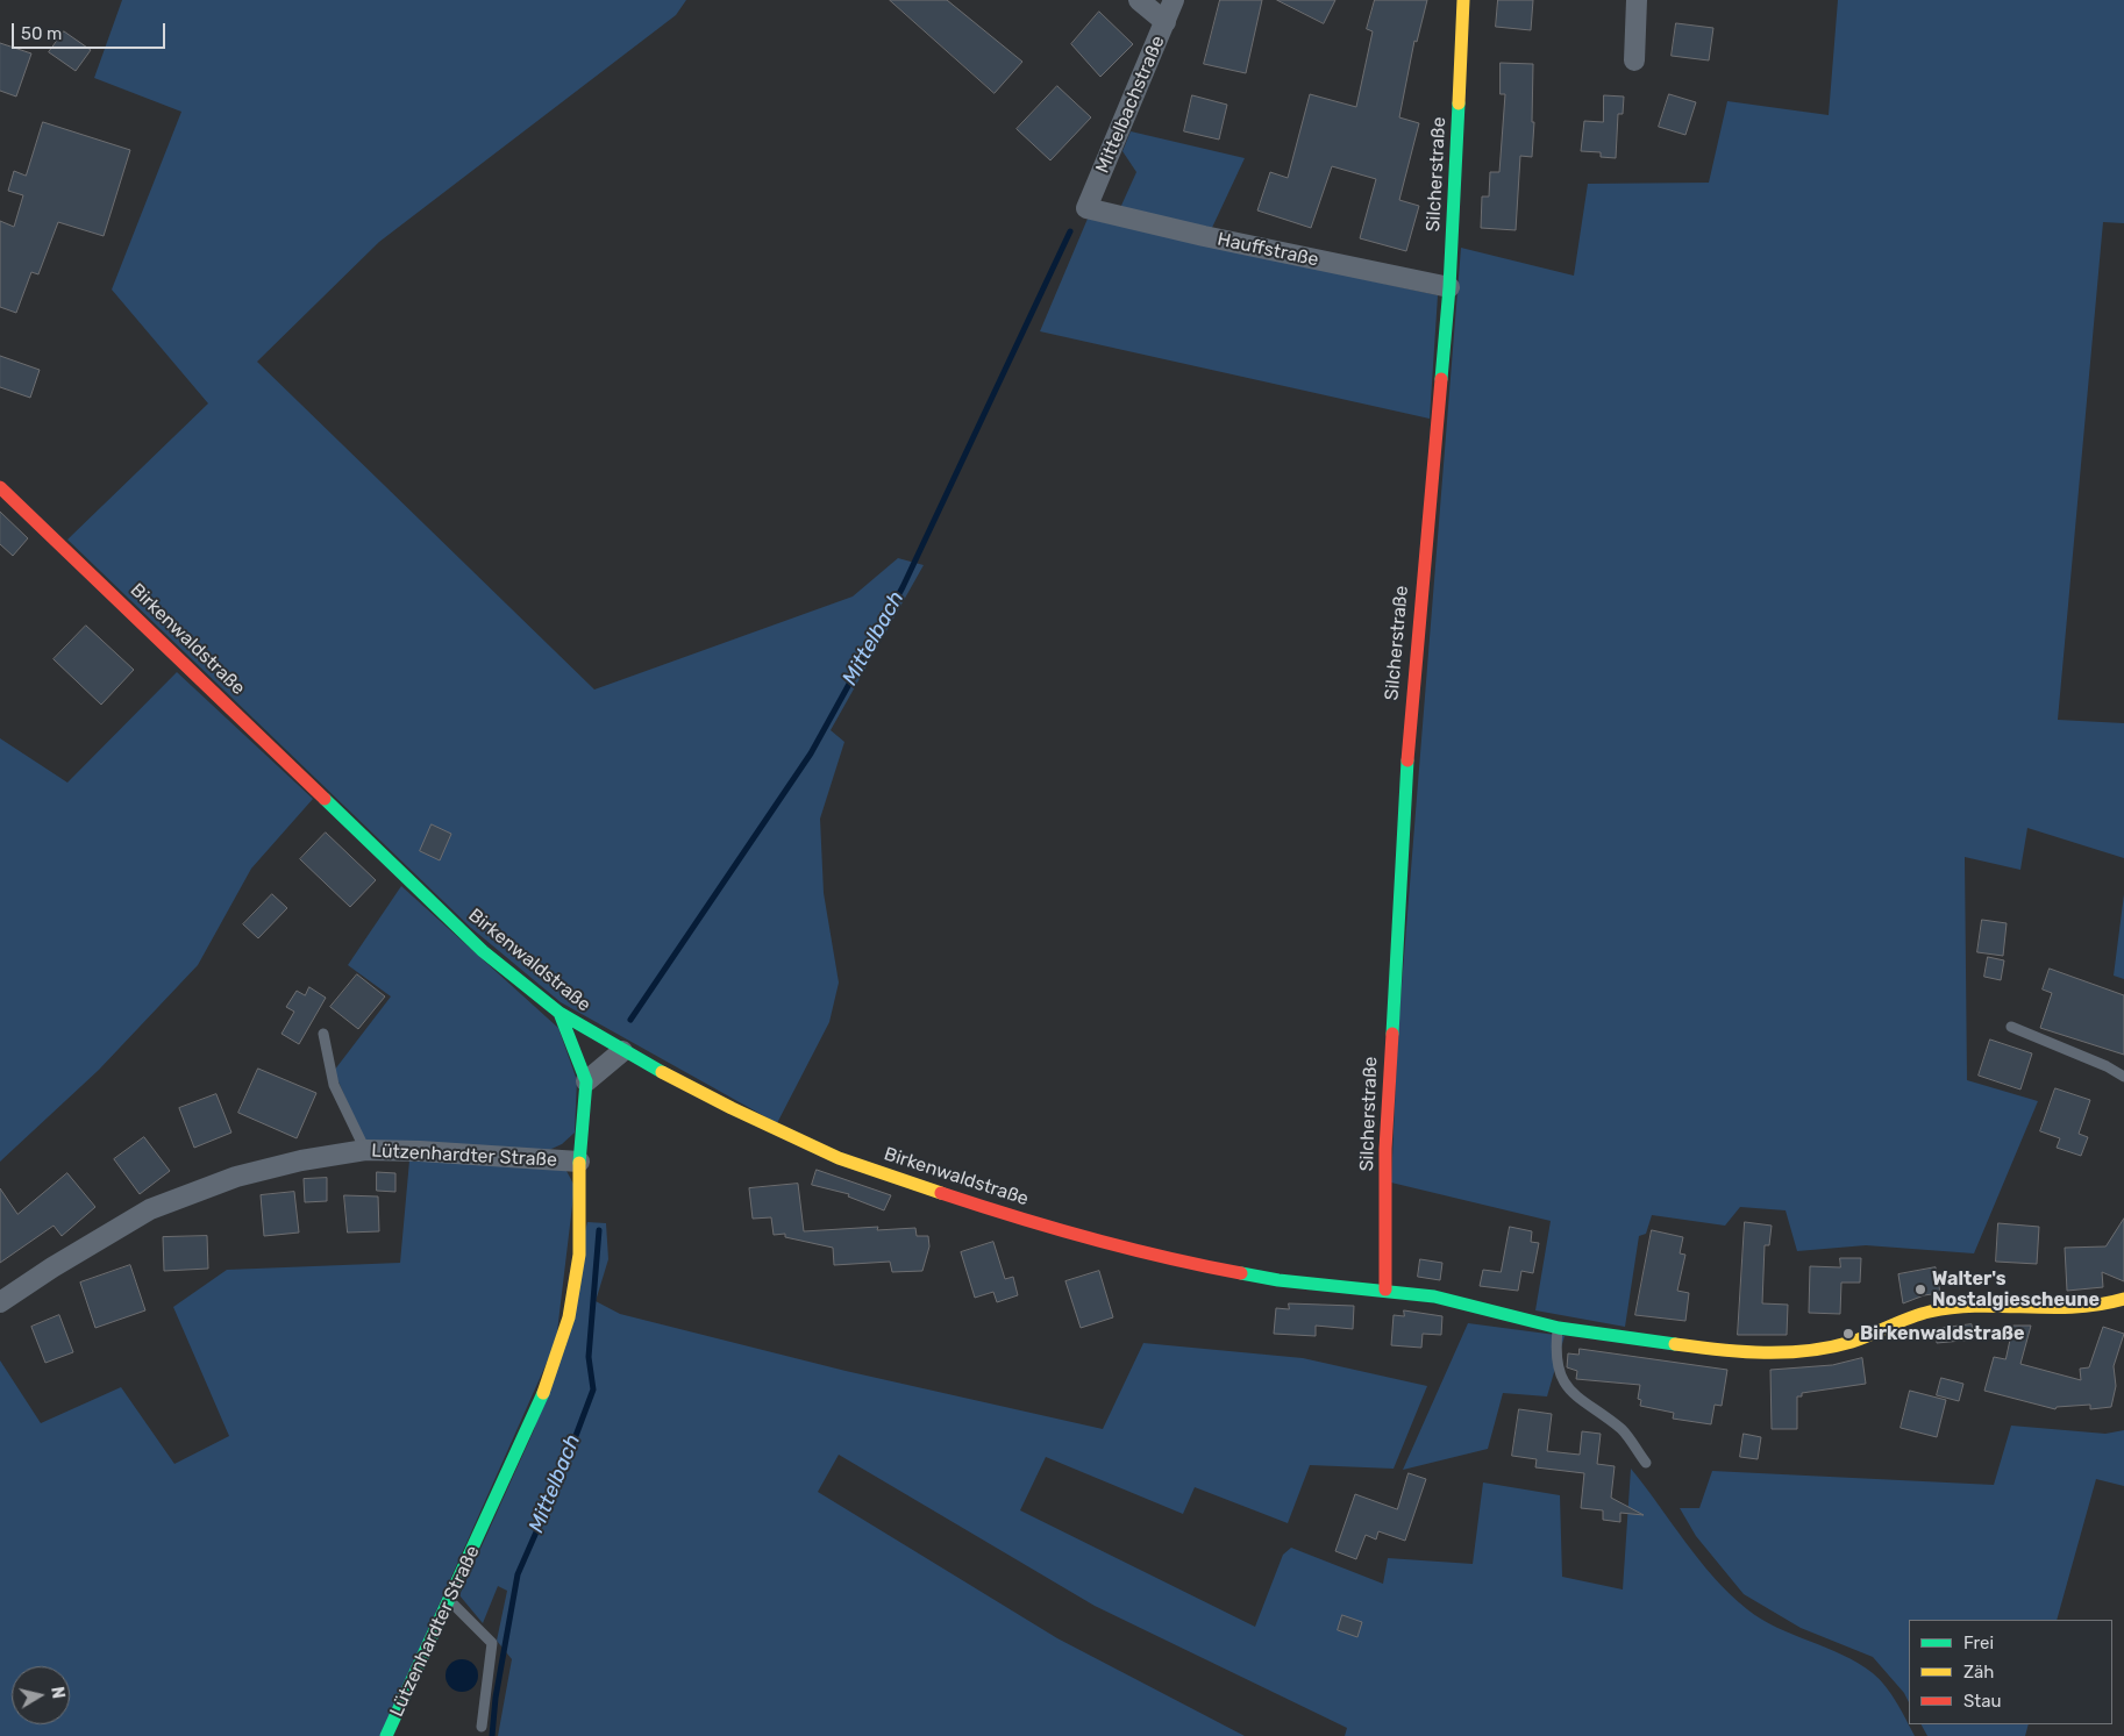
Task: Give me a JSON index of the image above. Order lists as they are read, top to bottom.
{
  "streets": {
    "street": [
      "Mittelbachstraße",
      "Silcherstraße",
      "Hauffstraße",
      "Birkenwaldstraße",
      "Lützenhardter Straße"
    ]
  },
  "crossings": [
    ["Mittelbachstraße", "Hauffstraße"],
    ["Silcherstraße", "Hauffstraße"],
    ["Silcherstraße", "Birkenwaldstraße"],
    ["Birkenwaldstraße", "Lützenhardter Straße"]
  ],
  "water": ["Mittelbach"],
  "places": ["Walter's Nostalgiescheune", "Birkenwaldstraße"],
  "legend": ["Frei", "Zäh", "Stau"],
  "scale_bar": "50 m",
  "north": "right"
}
